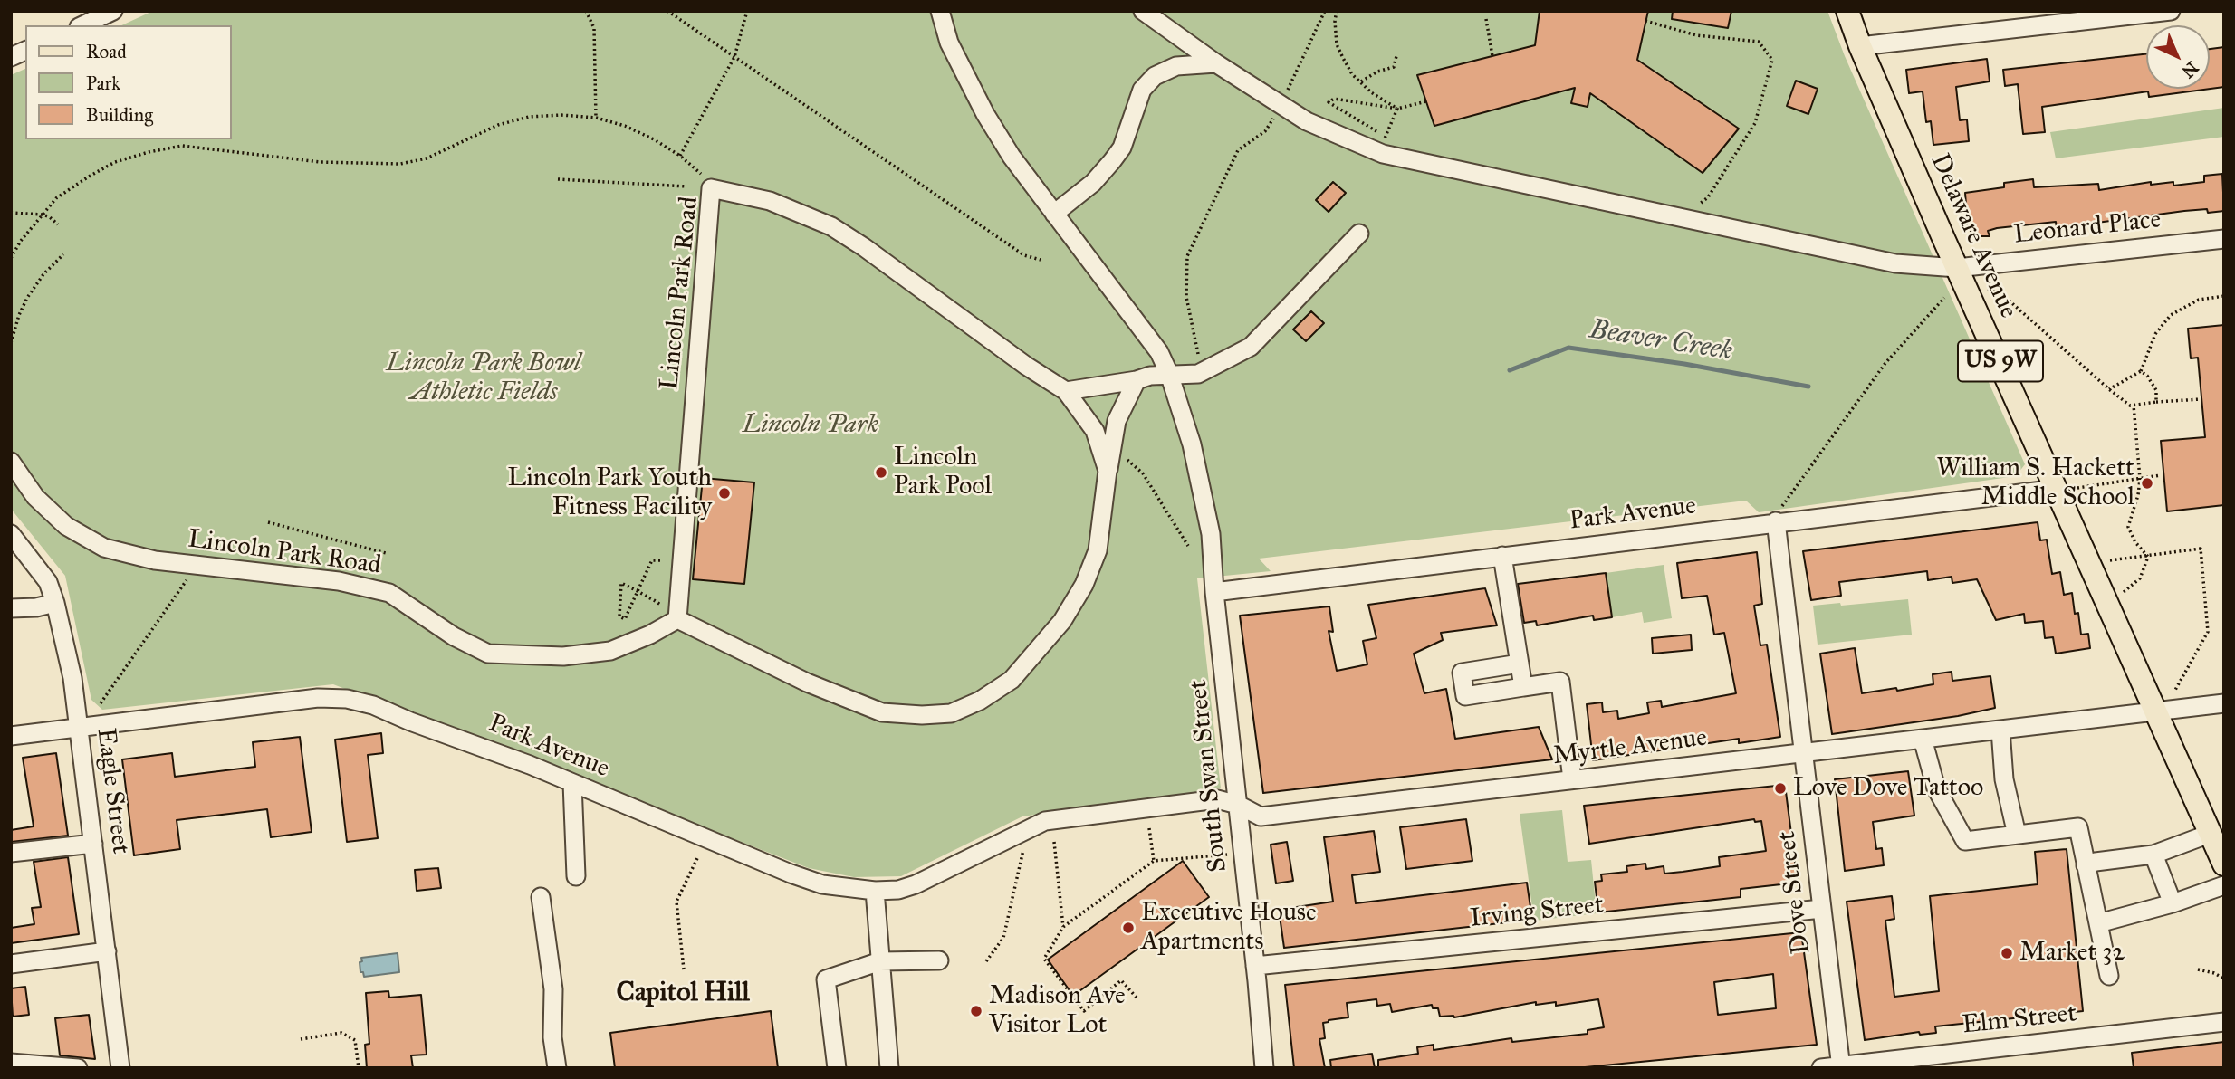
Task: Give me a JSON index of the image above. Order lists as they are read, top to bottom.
{
  "streets": {
    "main road": ["Delaware Avenue", "US 9W"],
    "street": [
      "Leonard Place",
      "Lincoln Park Road",
      "Park Avenue",
      "Myrtle Avenue",
      "South Swan Street",
      "Eagle Street",
      "Dove Street",
      "Irving Street",
      "Elm Street"
    ]
  },
  "crossings": [
    ["Leonard Place", "Delaware Avenue"],
    ["Delaware Avenue", "Park Avenue"],
    ["Delaware Avenue", "Myrtle Avenue"],
    ["Park Avenue", "Myrtle Avenue"],
    ["Park Avenue", "South Swan Street"],
    ["Park Avenue", "Eagle Street"],
    ["Park Avenue", "Dove Street"],
    ["Myrtle Avenue", "South Swan Street"],
    ["Myrtle Avenue", "Dove Street"],
    ["South Swan Street", "Irving Street"],
    ["Dove Street", "Irving Street"],
    ["Dove Street", "Elm Street"]
  ],
  "districts": ["Capitol Hill"],
  "water": ["Beaver Creek"],
  "parks": ["Lincoln Park Bowl Athletic Fields", "Lincoln Park"],
  "places": [
    "Lincoln Park Pool",
    "William S. Hackett Middle School",
    "Lincoln Park Youth Fitness Facility",
    "Love Dove Tattoo",
    "Executive House Apartments",
    "Market 32",
    "Madison Ave Visitor Lot"
  ],
  "legend": ["Road", "Park", "Building"],
  "north": "bottom right"
}
